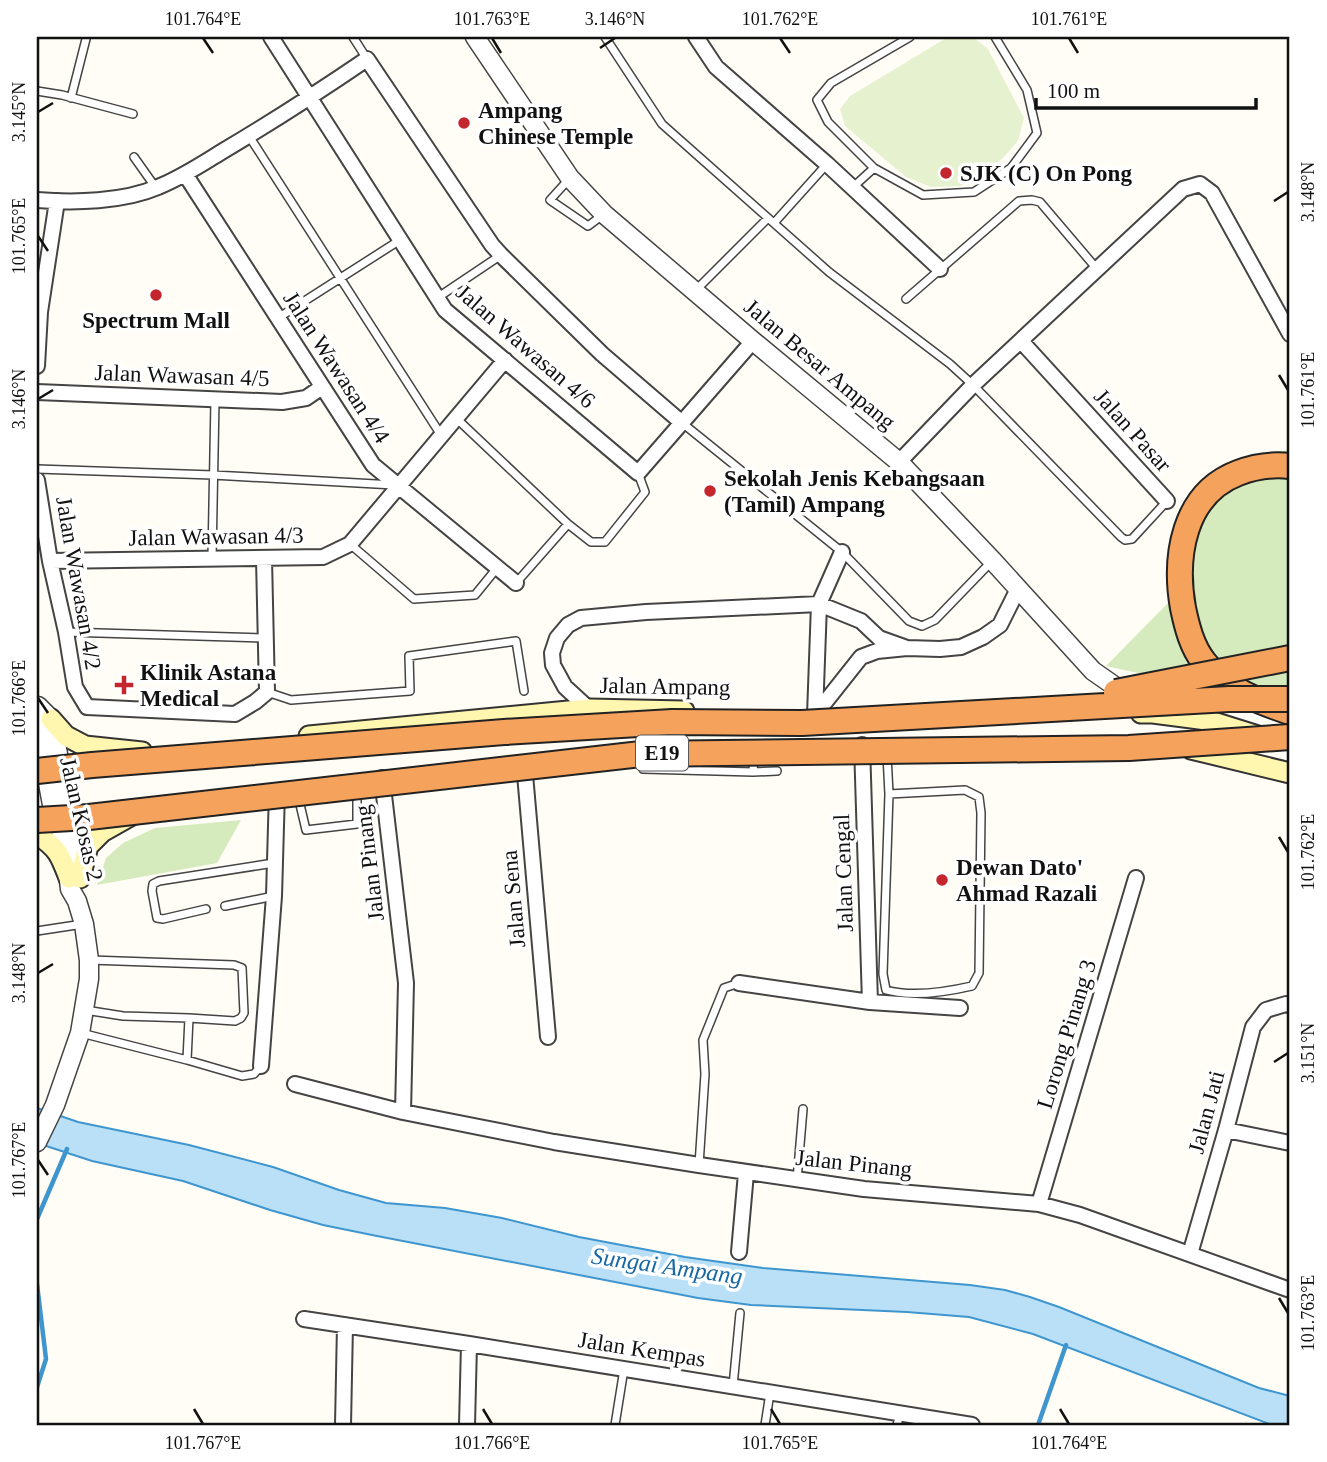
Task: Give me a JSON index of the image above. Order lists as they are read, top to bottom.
{
  "streets": {
    "highway": ["E19"],
    "main road": ["Jalan Ampang"],
    "street": [
      "Jalan Wawasan 4/6",
      "Jalan Besar Ampang",
      "Jalan Wawasan 4/4",
      "Jalan Wawasan 4/5",
      "Jalan Pasar",
      "Jalan Wawasan 4/3",
      "Jalan Wawasan 4/2",
      "Jalan Kosas 2",
      "Jalan Pinang",
      "Jalan Cengal",
      "Jalan Sena",
      "Lorong Pinang 3",
      "Jalan Jati",
      "Jalan Kempas"
    ]
  },
  "crossings": [
    ["Jalan Wawasan 4/6", "Jalan Wawasan 4/3"],
    ["Jalan Besar Ampang", "Jalan Ampang"],
    ["Jalan Wawasan 4/4", "Jalan Wawasan 4/5"],
    ["Jalan Wawasan 4/4", "Jalan Wawasan 4/3"],
    ["Jalan Wawasan 4/3", "Jalan Wawasan 4/2"],
    ["Jalan Ampang", "E19"],
    ["Jalan Ampang", "Jalan Kosas 2"],
    ["E19", "Jalan Kosas 2"],
    ["Jalan Pinang", "Lorong Pinang 3"],
    ["Jalan Pinang", "Jalan Jati"]
  ],
  "water": ["Sungai Ampang"],
  "places": {
    "other": [
      "Ampang Chinese Temple",
      "SJK (C) On Pong",
      "Spectrum Mall",
      "Sekolah Jenis Kebangsaan (Tamil) Ampang",
      "Dewan Dato' Ahmad Razali"
    ],
    "health": ["Klinik Astana Medical"]
  },
  "scale_bar": "100 m",
  "coordinates": [
    "101.764°E",
    "101.763°E",
    "3.146°N",
    "101.762°E",
    "101.761°E",
    "3.145°N",
    "3.148°N",
    "101.765°E",
    "101.766°E",
    "3.151°N",
    "101.767°E"
  ]
}
